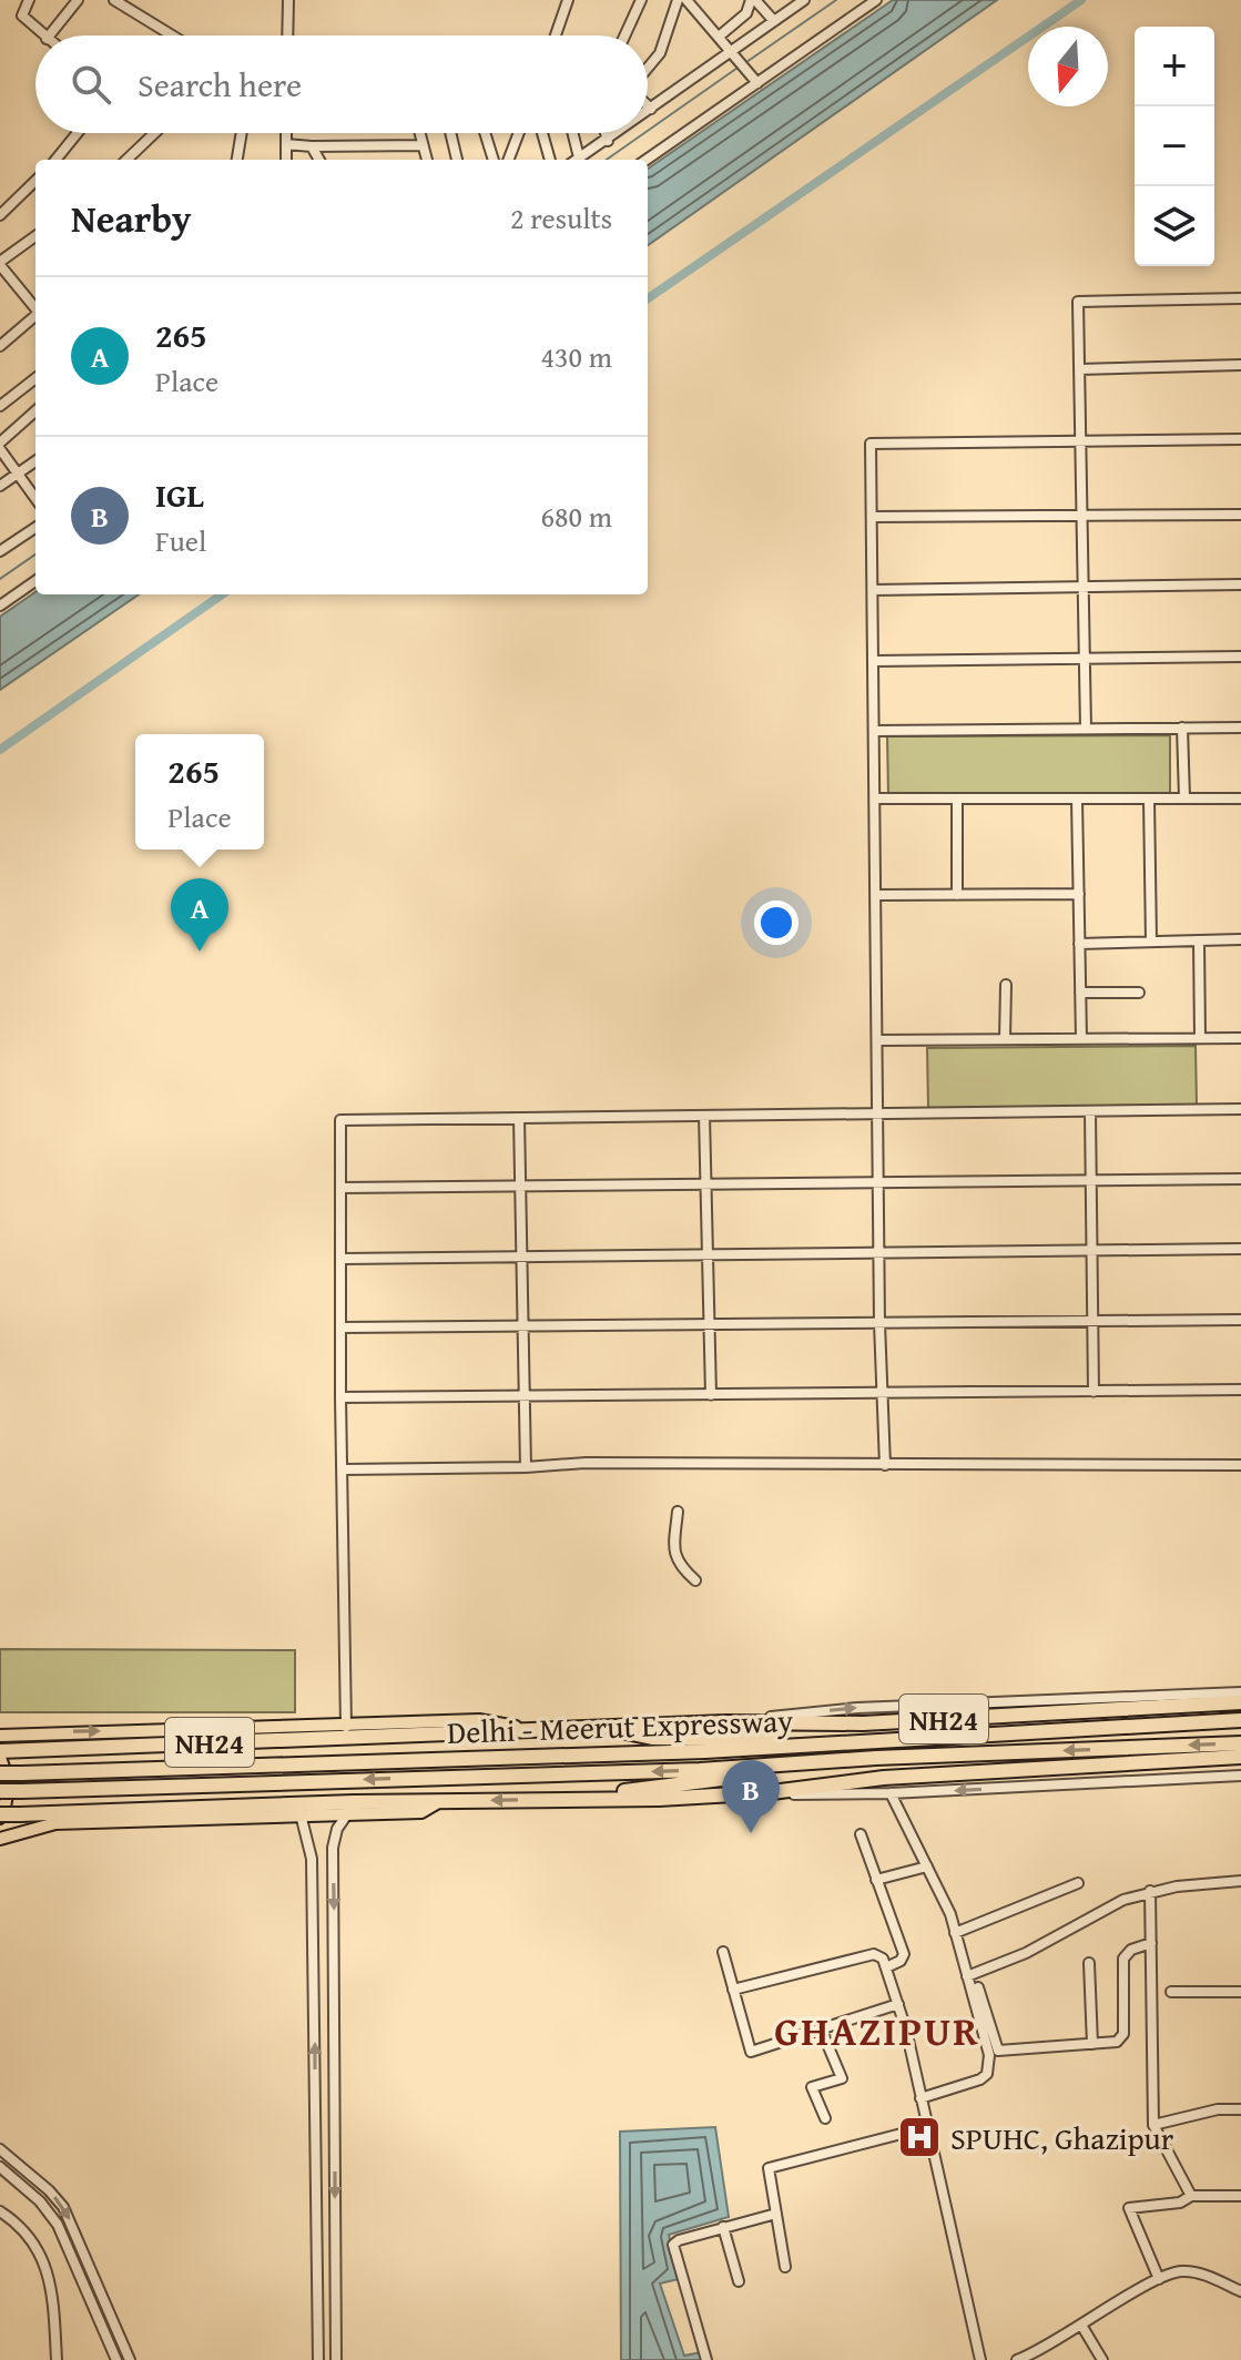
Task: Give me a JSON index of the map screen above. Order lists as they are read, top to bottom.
{
  "streets": {
    "highway": ["NH24", "Delhi - Meerut Expressway"]
  },
  "crossings": [
    ["NH24", "Delhi - Meerut Expressway"]
  ],
  "districts": ["GHAZIPUR"],
  "places": {
    "hospital": ["SPUHC, Ghazipur"]
  },
  "north": "bottom",
  "page": {
    "map_buttons": ["+", "−"],
    "search": "Search here",
    "heading": ["Nearby", "2 results"],
    "list": [
      {
        "mark": "A",
        "name": "265",
        "note": "Place",
        "value": "430 m"
      },
      {
        "mark": "B",
        "name": "IGL",
        "note": "Fuel",
        "value": "680 m"
      }
    ],
    "popup": ["265", "Place"],
    "pins": ["A", "B"]
  }
}
